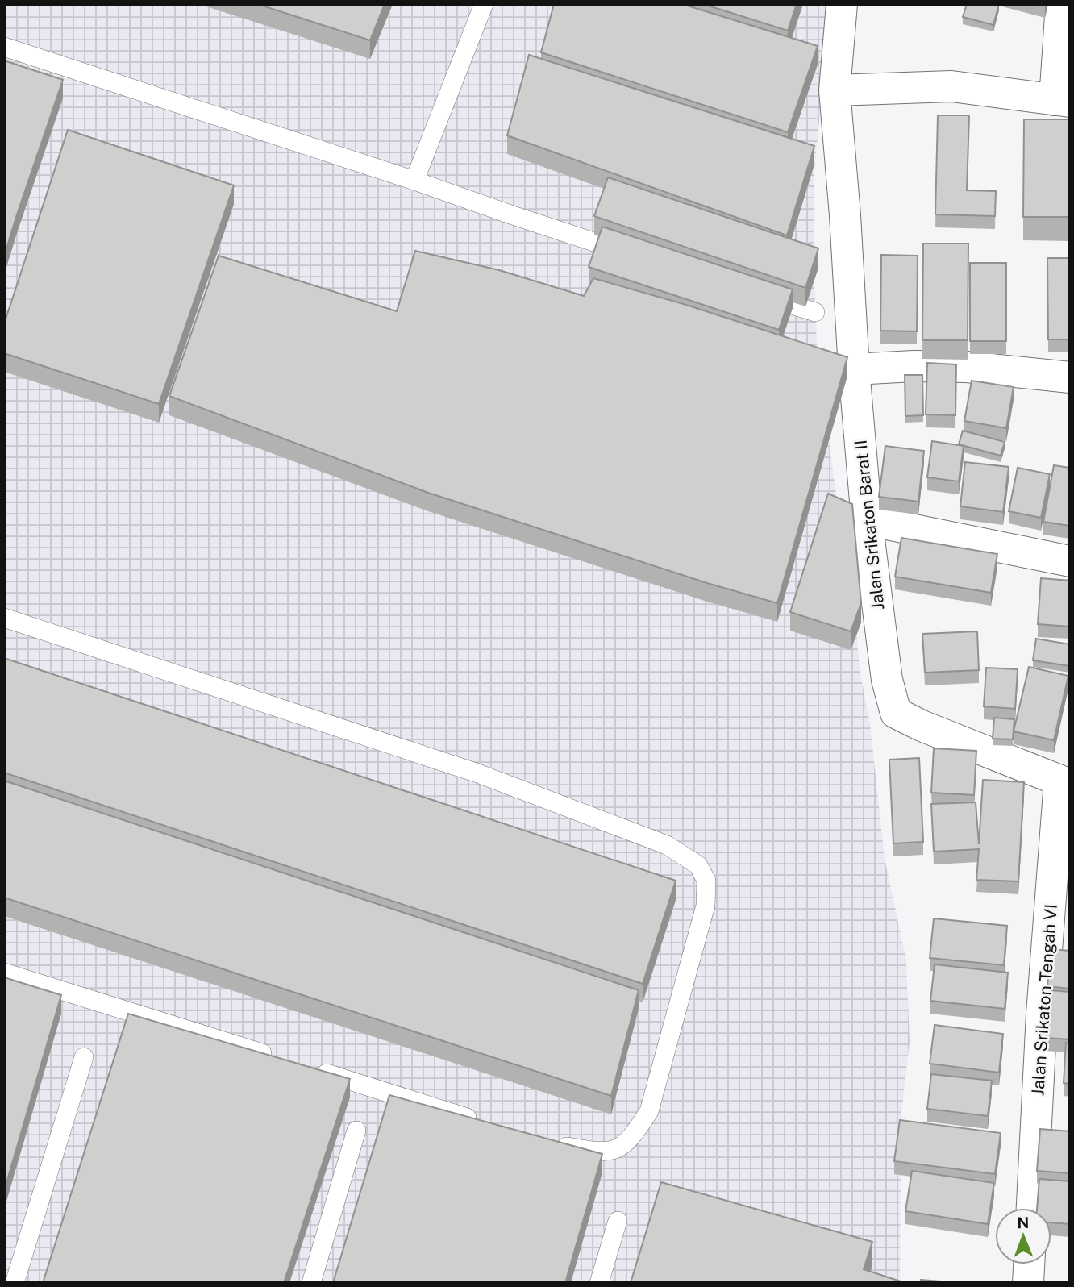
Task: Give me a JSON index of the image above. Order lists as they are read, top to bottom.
{
  "streets": {
    "street": ["Jalan Srikaton Barat II", "Jalan Srikaton Tengah VI"]
  },
  "crossings": [
    ["Jalan Srikaton Barat II", "Jalan Srikaton Tengah VI"]
  ],
  "north": "top"
}
